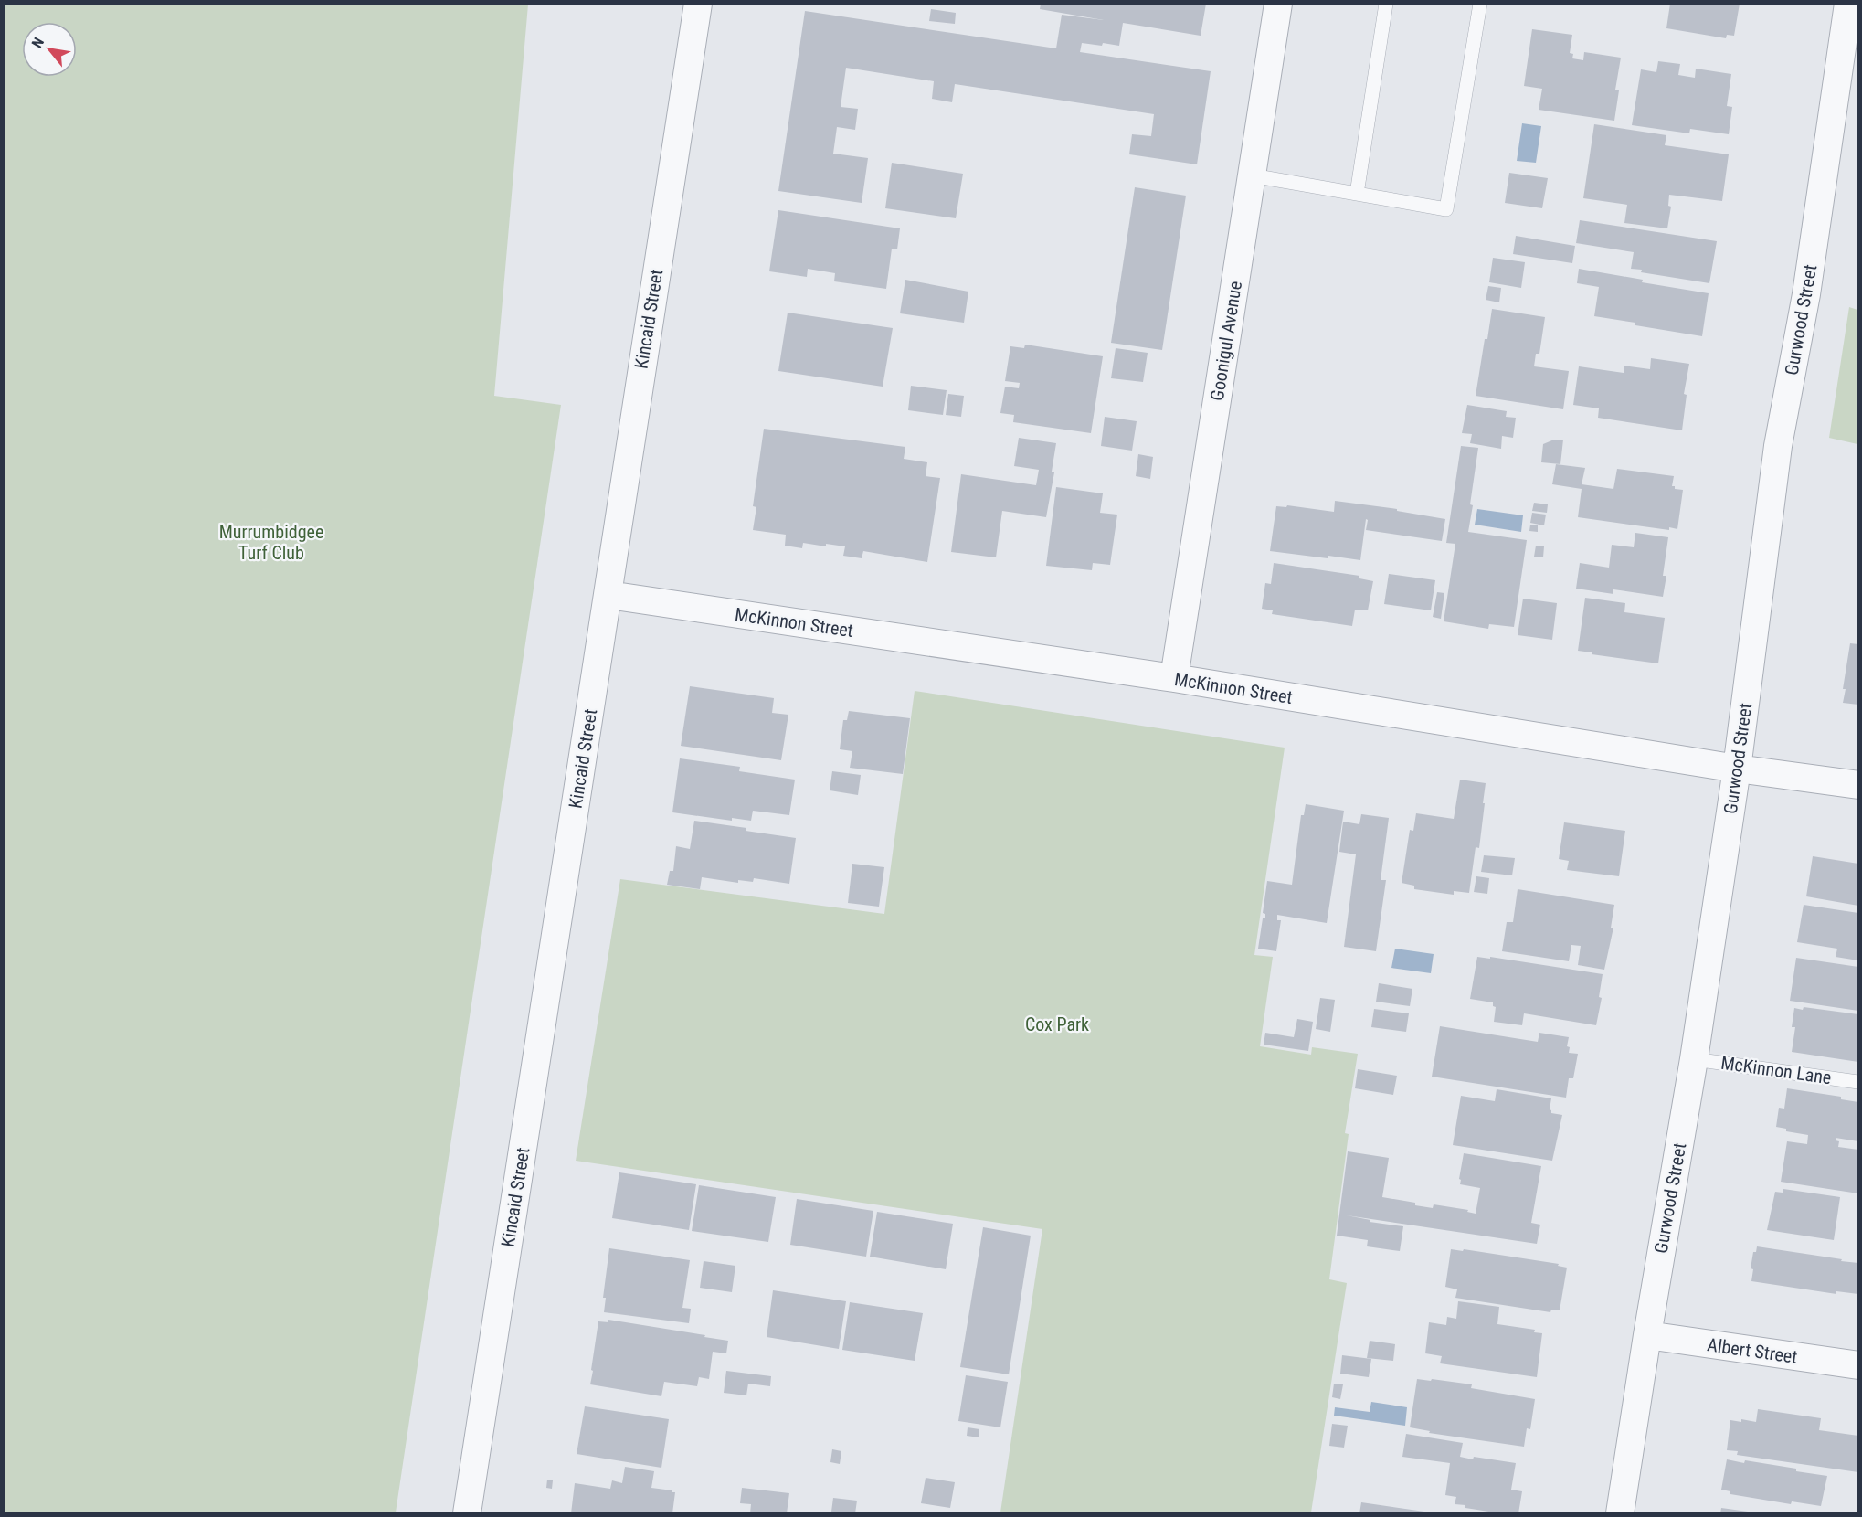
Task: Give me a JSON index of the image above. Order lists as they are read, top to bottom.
{
  "streets": {
    "street": [
      "Kincaid Street",
      "Gurwood Street",
      "Goonigul Avenue",
      "McKinnon Street",
      "Albert Street"
    ],
    "lane": ["McKinnon Lane"]
  },
  "crossings": [
    ["Kincaid Street", "McKinnon Street"],
    ["Gurwood Street", "McKinnon Street"],
    ["Gurwood Street", "McKinnon Lane"],
    ["Gurwood Street", "Albert Street"],
    ["Goonigul Avenue", "McKinnon Street"]
  ],
  "parks": ["Murrumbidgee Turf Club", "Cox Park"],
  "north": "top left"
}
